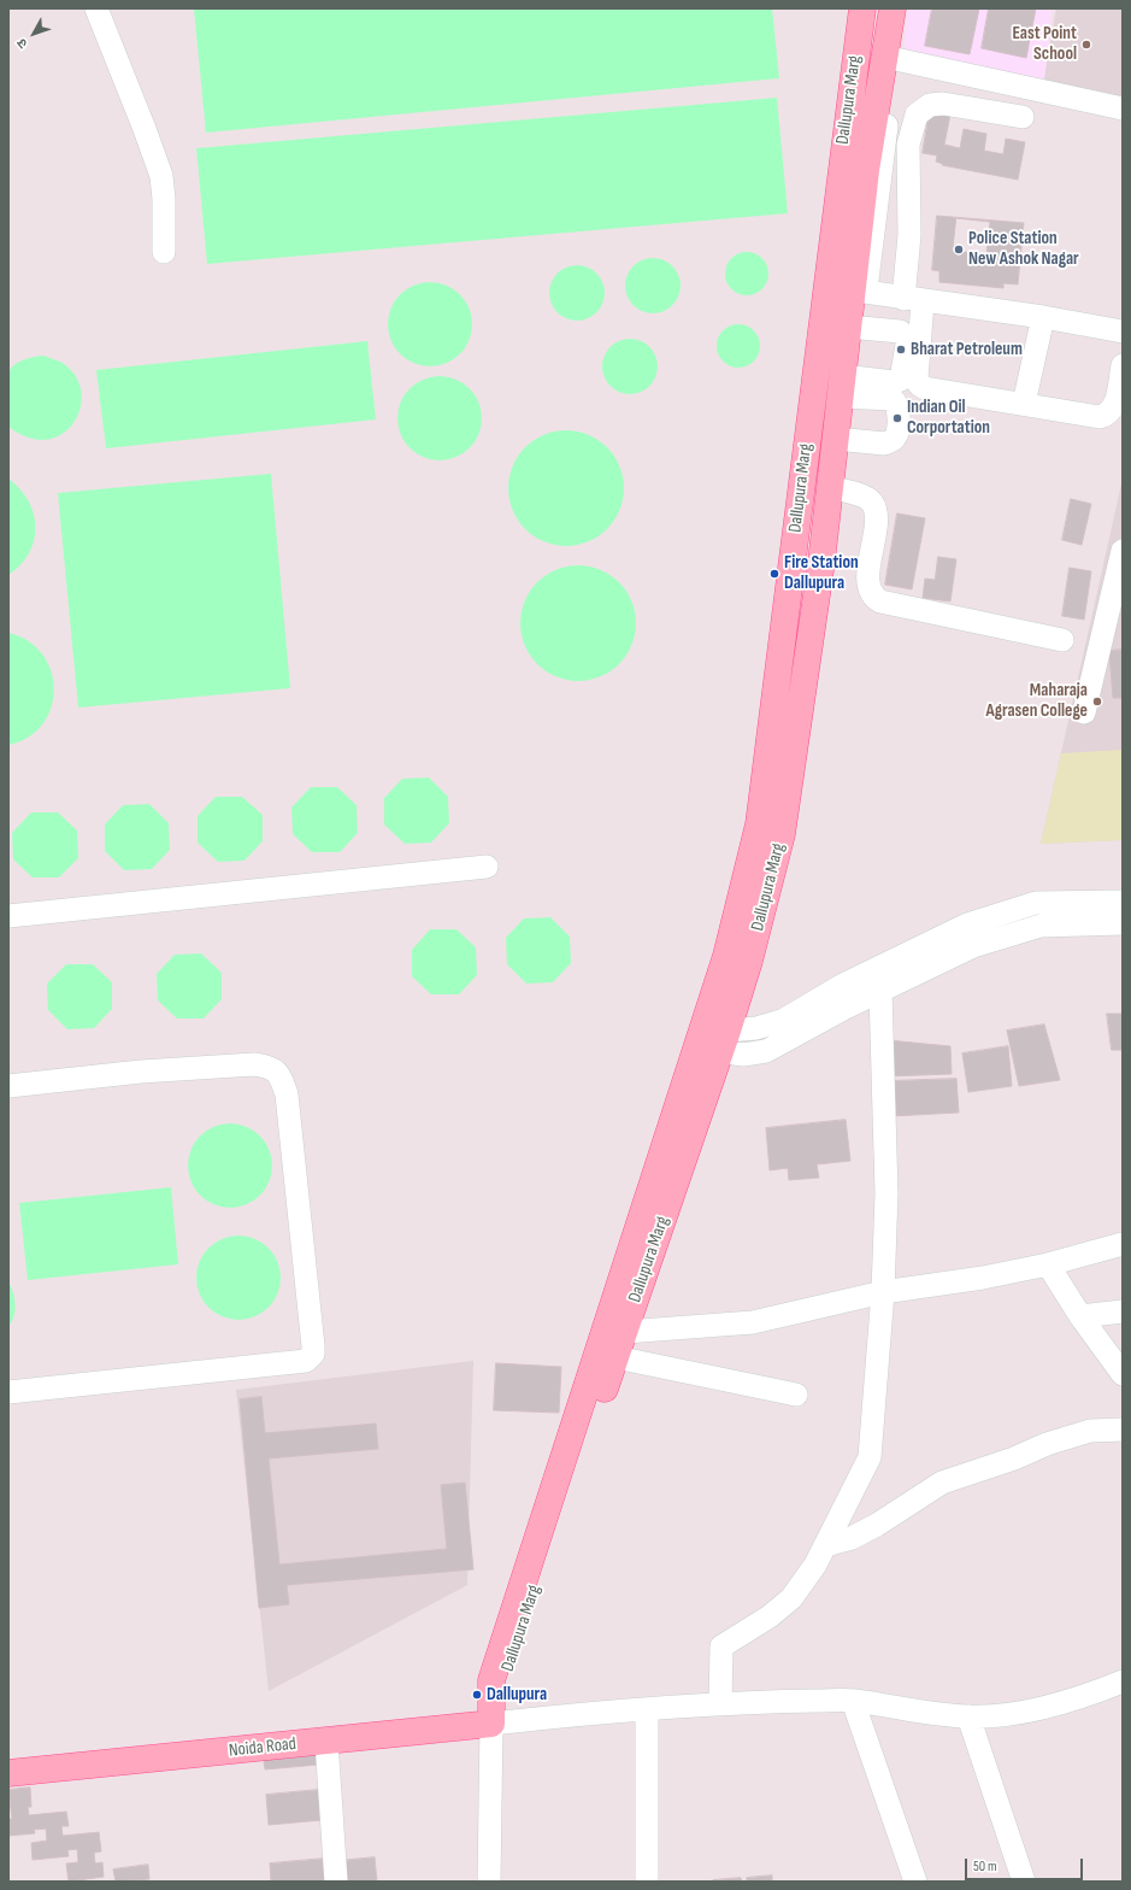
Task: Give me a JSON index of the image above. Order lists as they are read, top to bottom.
{
  "streets": {
    "main road": ["Dallupura Marg", "Noida Road"]
  },
  "places": [
    "East Point School",
    "Police Station New Ashok Nagar",
    "Bharat Petroleum",
    "Indian Oil Corportation",
    "Fire Station Dallupura",
    "Maharaja Agrasen College",
    "Dallupura"
  ],
  "scale_bar": "50 m",
  "north": "bottom left"
}
